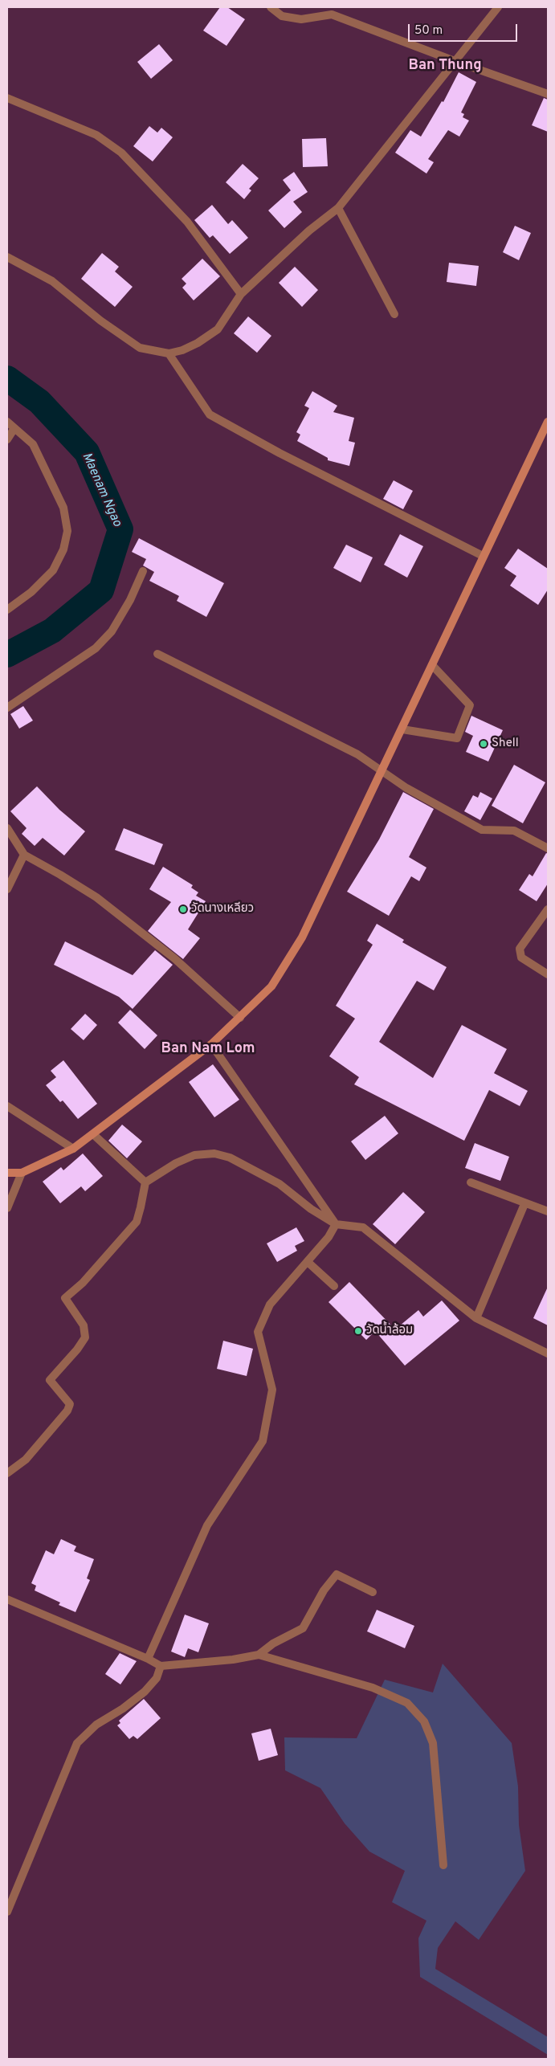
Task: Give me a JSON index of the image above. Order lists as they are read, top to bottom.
{
  "districts": ["Ban Thung", "Ban Nam Lom"],
  "water": ["Maenam Ngao"],
  "places": ["Shell", "วัดนางเหลียว", "วัดน้ำล้อม"],
  "scale_bar": "50 m"
}
